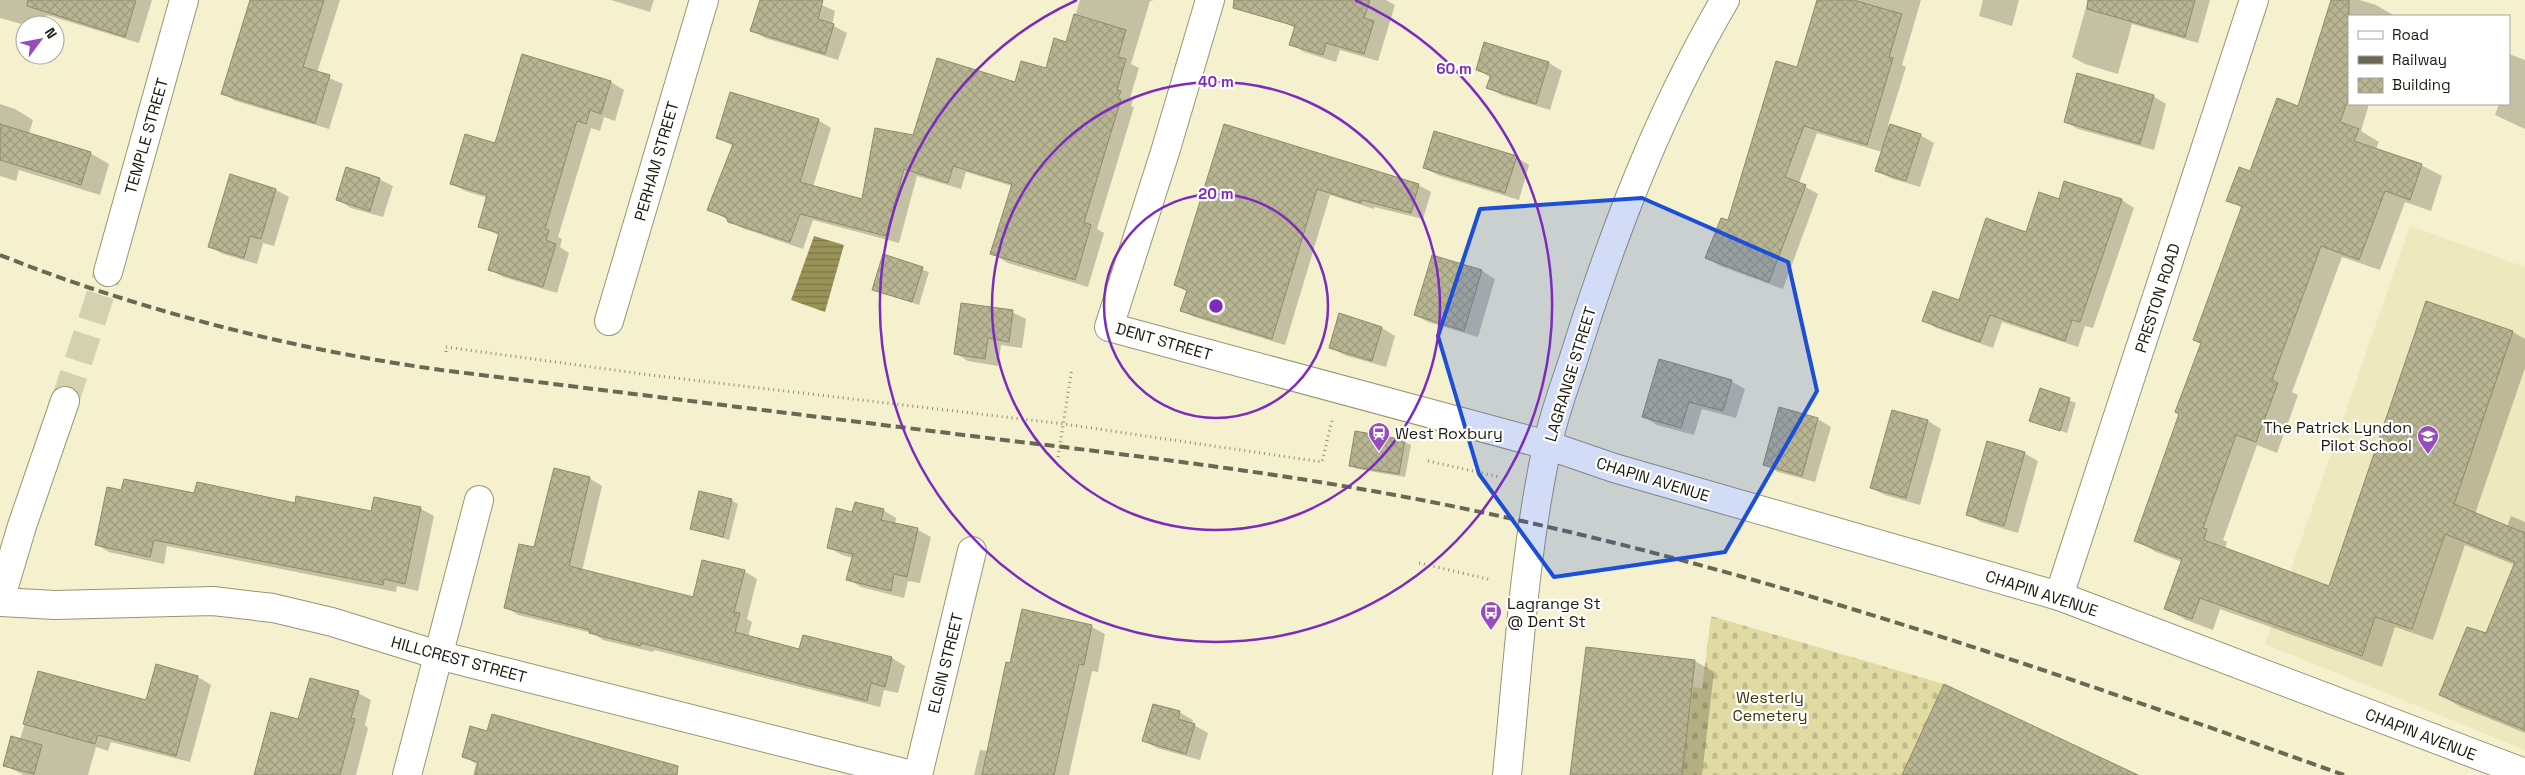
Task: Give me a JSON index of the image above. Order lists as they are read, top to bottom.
{
  "streets": {
    "street": [
      "TEMPLE STREET",
      "PERHAM STREET",
      "PRESTON ROAD",
      "DENT STREET",
      "LAGRANGE STREET",
      "CHAPIN AVENUE",
      "HILLCREST STREET",
      "ELGIN STREET"
    ]
  },
  "crossings": [
    ["PRESTON ROAD", "CHAPIN AVENUE"],
    ["DENT STREET", "LAGRANGE STREET"],
    ["DENT STREET", "CHAPIN AVENUE"],
    ["LAGRANGE STREET", "CHAPIN AVENUE"]
  ],
  "parks": ["Westerly Cemetery"],
  "places": {
    "station": ["West Roxbury"],
    "school or university": ["The Patrick Lyndon Pilot School"],
    "bus stop": ["Lagrange St @ Dent St"]
  },
  "legend": ["Road", "Railway", "Building"],
  "north": "top right",
  "rings": ["60 m", "40 m", "20 m"]
}
